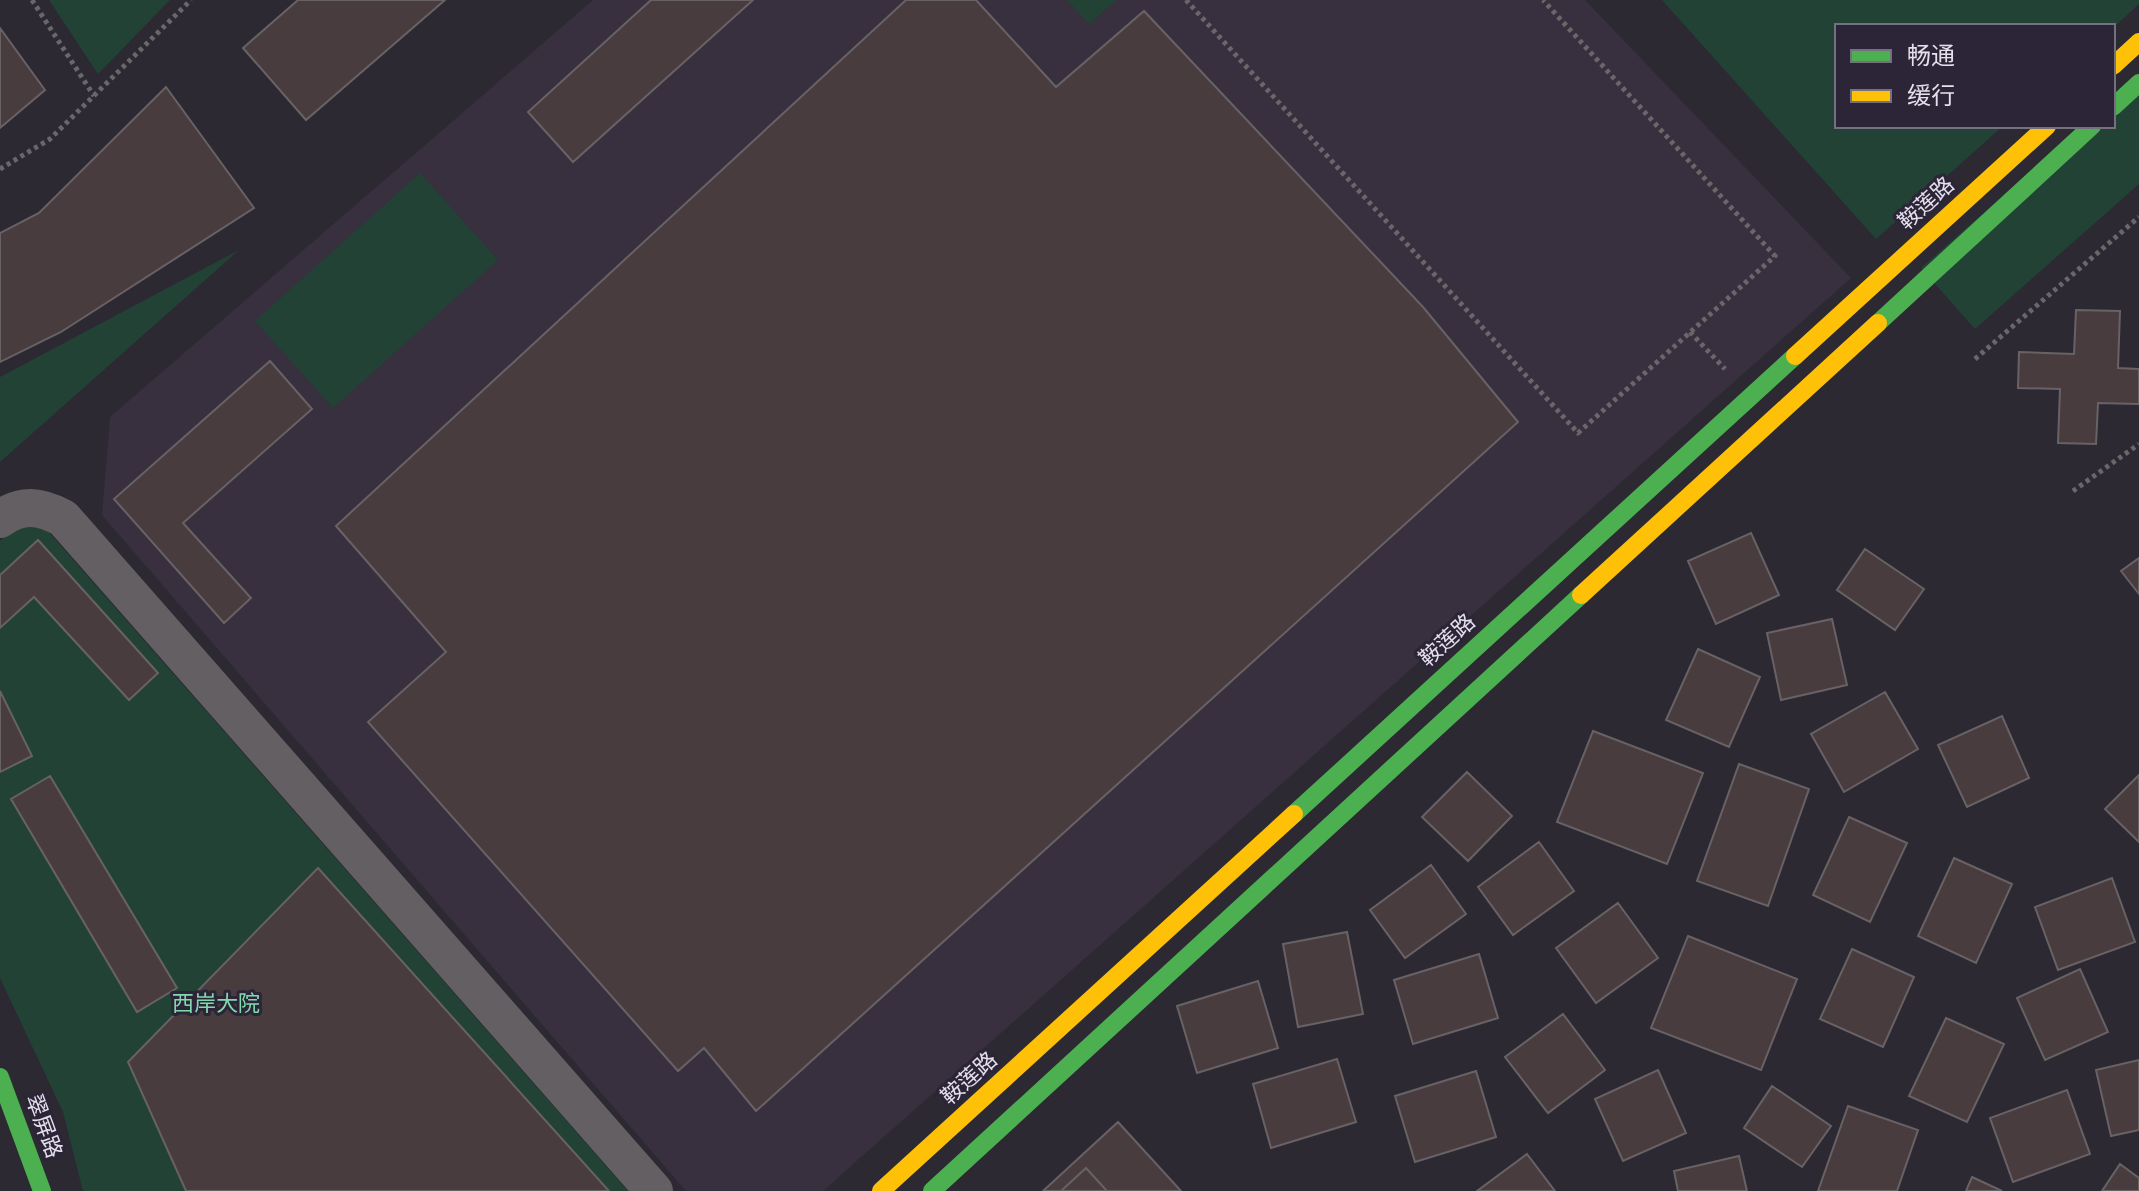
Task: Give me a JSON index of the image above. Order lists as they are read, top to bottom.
{
  "streets": {
    "street": ["鞍莲路", "翠屏路"]
  },
  "parks": ["西岸大院"],
  "legend": ["畅通", "缓行"]
}
